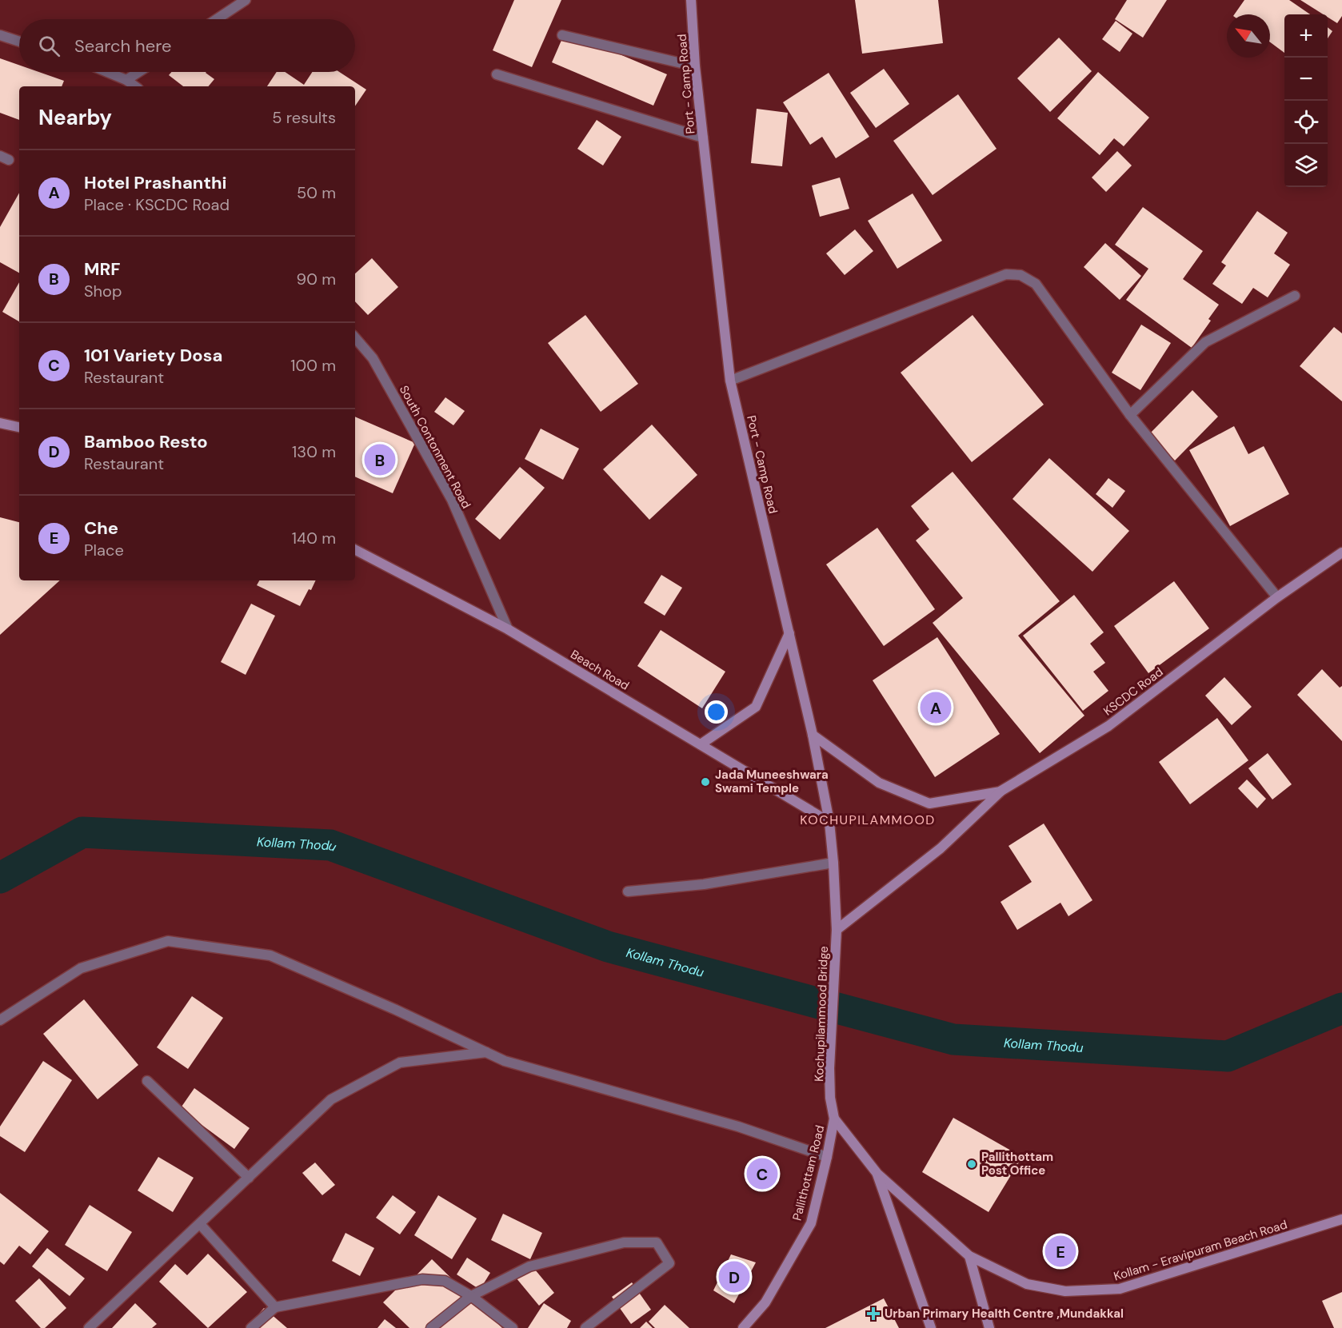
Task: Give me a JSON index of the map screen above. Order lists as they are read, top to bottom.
{
  "streets": {
    "main road": [
      "Port - Camp Road",
      "Beach Road",
      "KSCDC Road",
      "Kochupilammood Bridge",
      "Pallithottam Road",
      "Kollam - Eravipuram Beach Road"
    ],
    "street": ["South Contonment Road"]
  },
  "crossings": [
    ["Port - Camp Road", "Beach Road"],
    ["Port - Camp Road", "KSCDC Road"],
    ["Port - Camp Road", "Kochupilammood Bridge"],
    ["South Contonment Road", "Beach Road"],
    ["KSCDC Road", "Kochupilammood Bridge"],
    ["Kochupilammood Bridge", "Kollam - Eravipuram Beach Road"],
    ["Pallithottam Road", "Kollam - Eravipuram Beach Road"]
  ],
  "districts": ["KOCHUPILAMMOOD"],
  "water": ["Kollam Thodu"],
  "places": {
    "other": ["Jada Muneeshwara Swami Temple", "Pallithottam Post Office"],
    "health": ["Urban Primary Health Centre ,Mundakkal"]
  },
  "north": "top left",
  "page": {
    "map_buttons": ["+", "−"],
    "search": "Search here",
    "heading": ["Nearby", "5 results"],
    "list": [
      {
        "mark": "A",
        "name": "Hotel Prashanthi",
        "note": "Place · KSCDC Road",
        "value": "50 m"
      },
      {
        "mark": "B",
        "name": "MRF",
        "note": "Shop",
        "value": "90 m"
      },
      {
        "mark": "C",
        "name": "101 Variety Dosa",
        "note": "Restaurant",
        "value": "100 m"
      },
      {
        "mark": "D",
        "name": "Bamboo Resto",
        "note": "Restaurant",
        "value": "130 m"
      },
      {
        "mark": "E",
        "name": "Che",
        "note": "Place",
        "value": "140 m"
      }
    ],
    "pins": [
      "B",
      "A",
      "C",
      "E",
      "D"
    ]
  }
}
